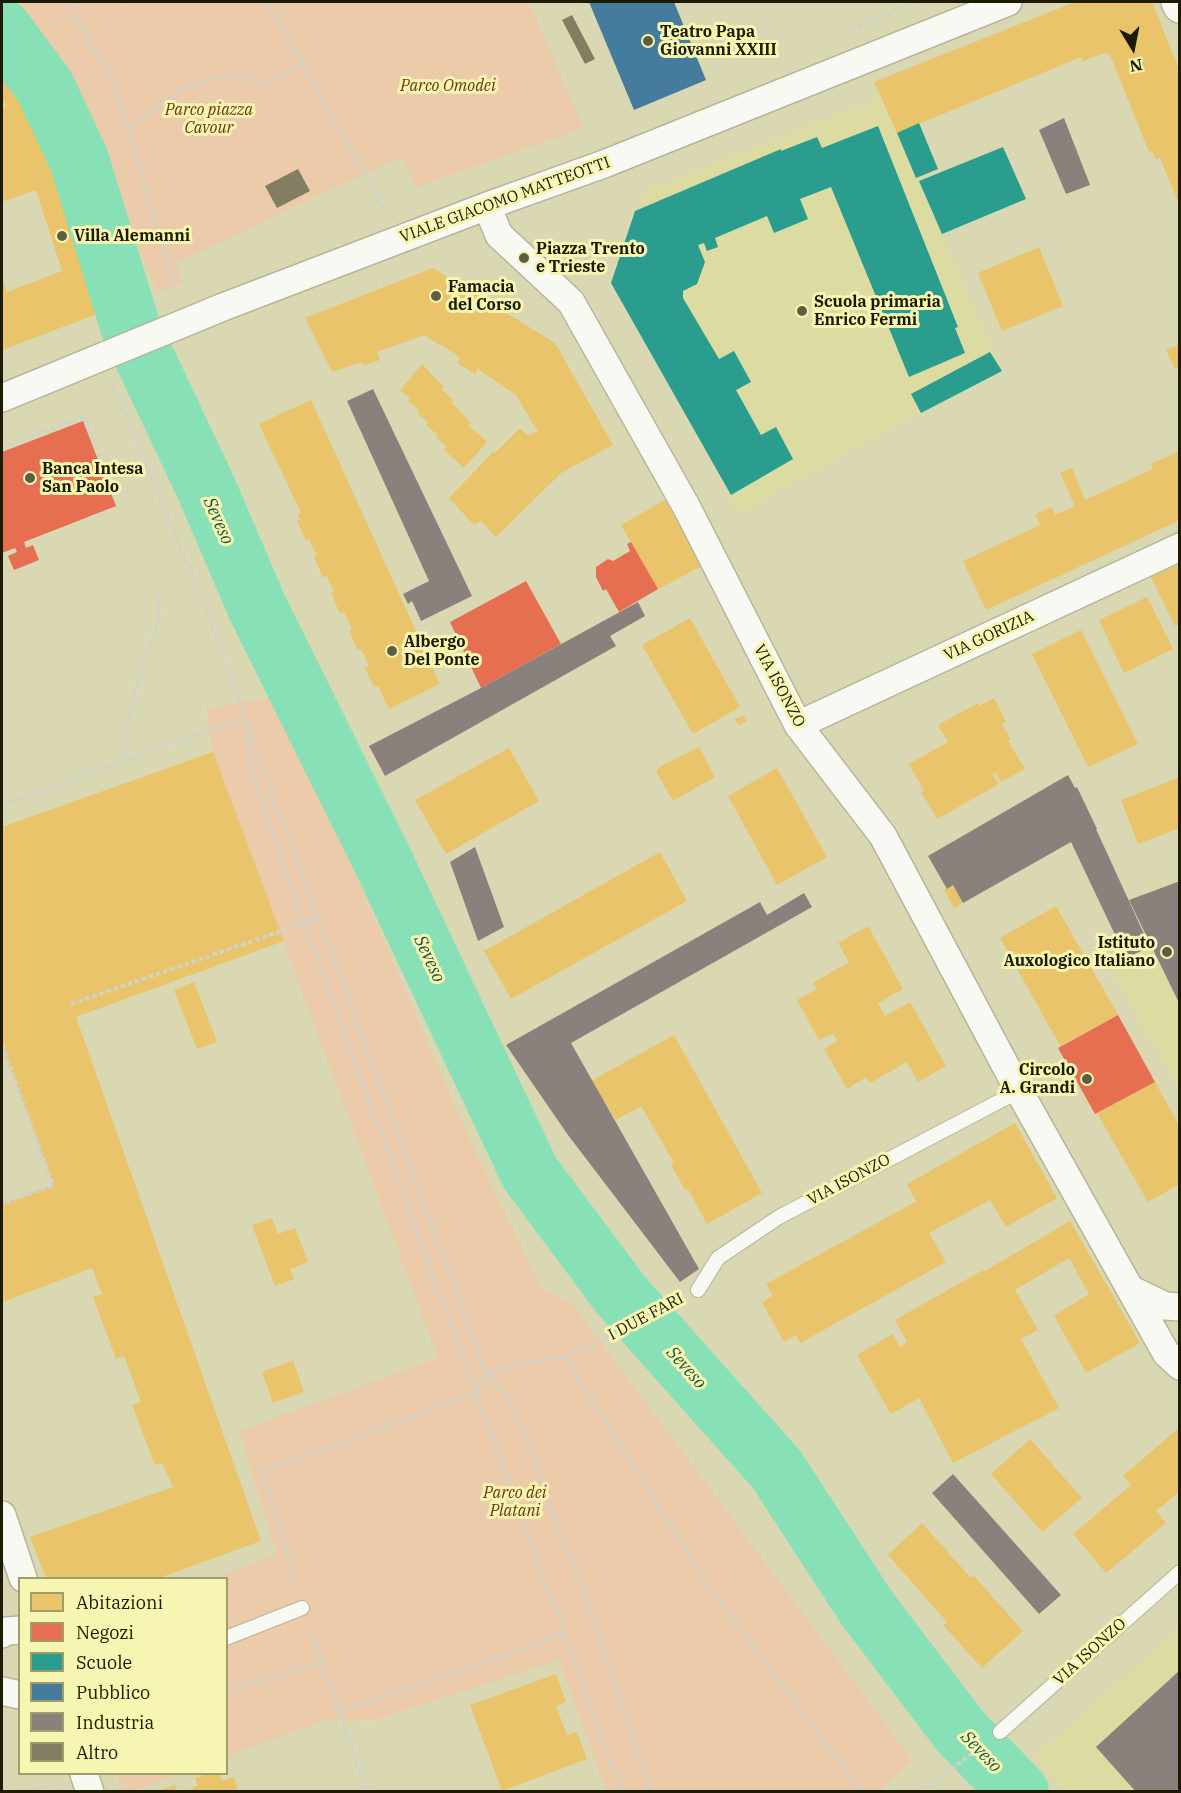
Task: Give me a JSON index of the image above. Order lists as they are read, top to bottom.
{
  "streets": {
    "street": ["VIALE GIACOMO MATTEOTTI", "VIA GORIZIA", "VIA ISONZO"],
    "path": ["I DUE FARI"]
  },
  "crossings": [
    ["VIALE GIACOMO MATTEOTTI", "VIA ISONZO"],
    ["VIA GORIZIA", "VIA ISONZO"],
    ["VIA ISONZO", "I DUE FARI"]
  ],
  "water": ["Seveso"],
  "parks": ["Parco Omodei", "Parco piazza Cavour", "Parco dei Platani"],
  "places": [
    "Teatro Papa Giovanni XXIII",
    "Villa Alemanni",
    "Piazza Trento e Trieste",
    "Famacia del Corso",
    "Scuola primaria Enrico Fermi",
    "Banca Intesa San Paolo",
    "Albergo Del Ponte",
    "Istituto Auxologico Italiano",
    "Circolo A. Grandi"
  ],
  "legend": [
    "Abitazioni",
    "Negozi",
    "Scuole",
    "Pubblico",
    "Industria",
    "Altro"
  ],
  "north": "bottom"
}
